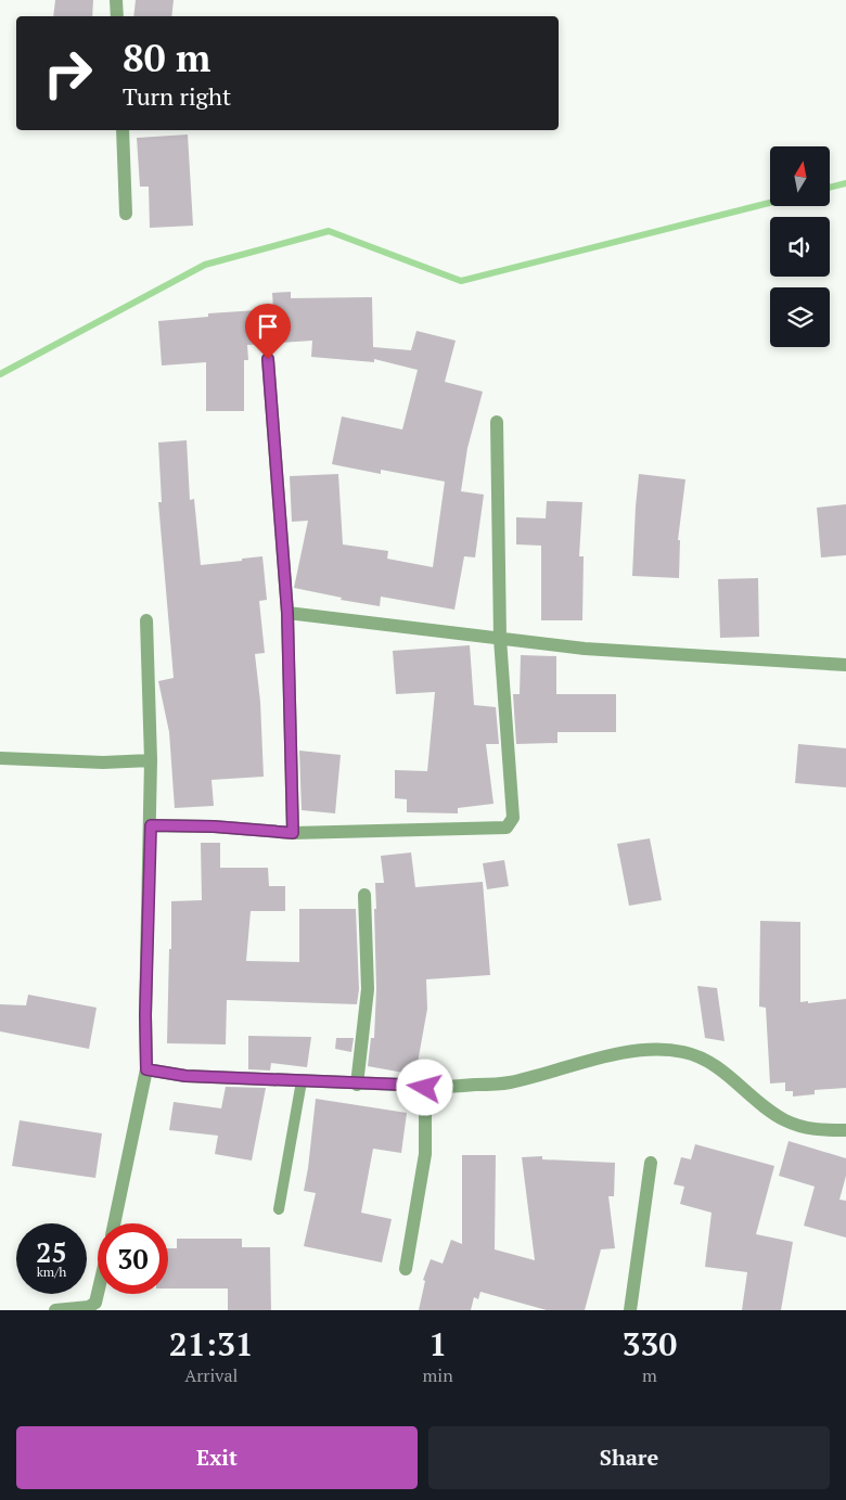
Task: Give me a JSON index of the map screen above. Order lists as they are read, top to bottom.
{
  "north": "top",
  "page": {
    "turn": ["80 m", "Turn right"],
    "speed": "25 km/h",
    "limit": "30",
    "eta": [
      "21:31",
      "Arrival",
      "1",
      "min",
      "330",
      "m"
    ],
    "buttons": ["Exit", "Share"]
  }
}
